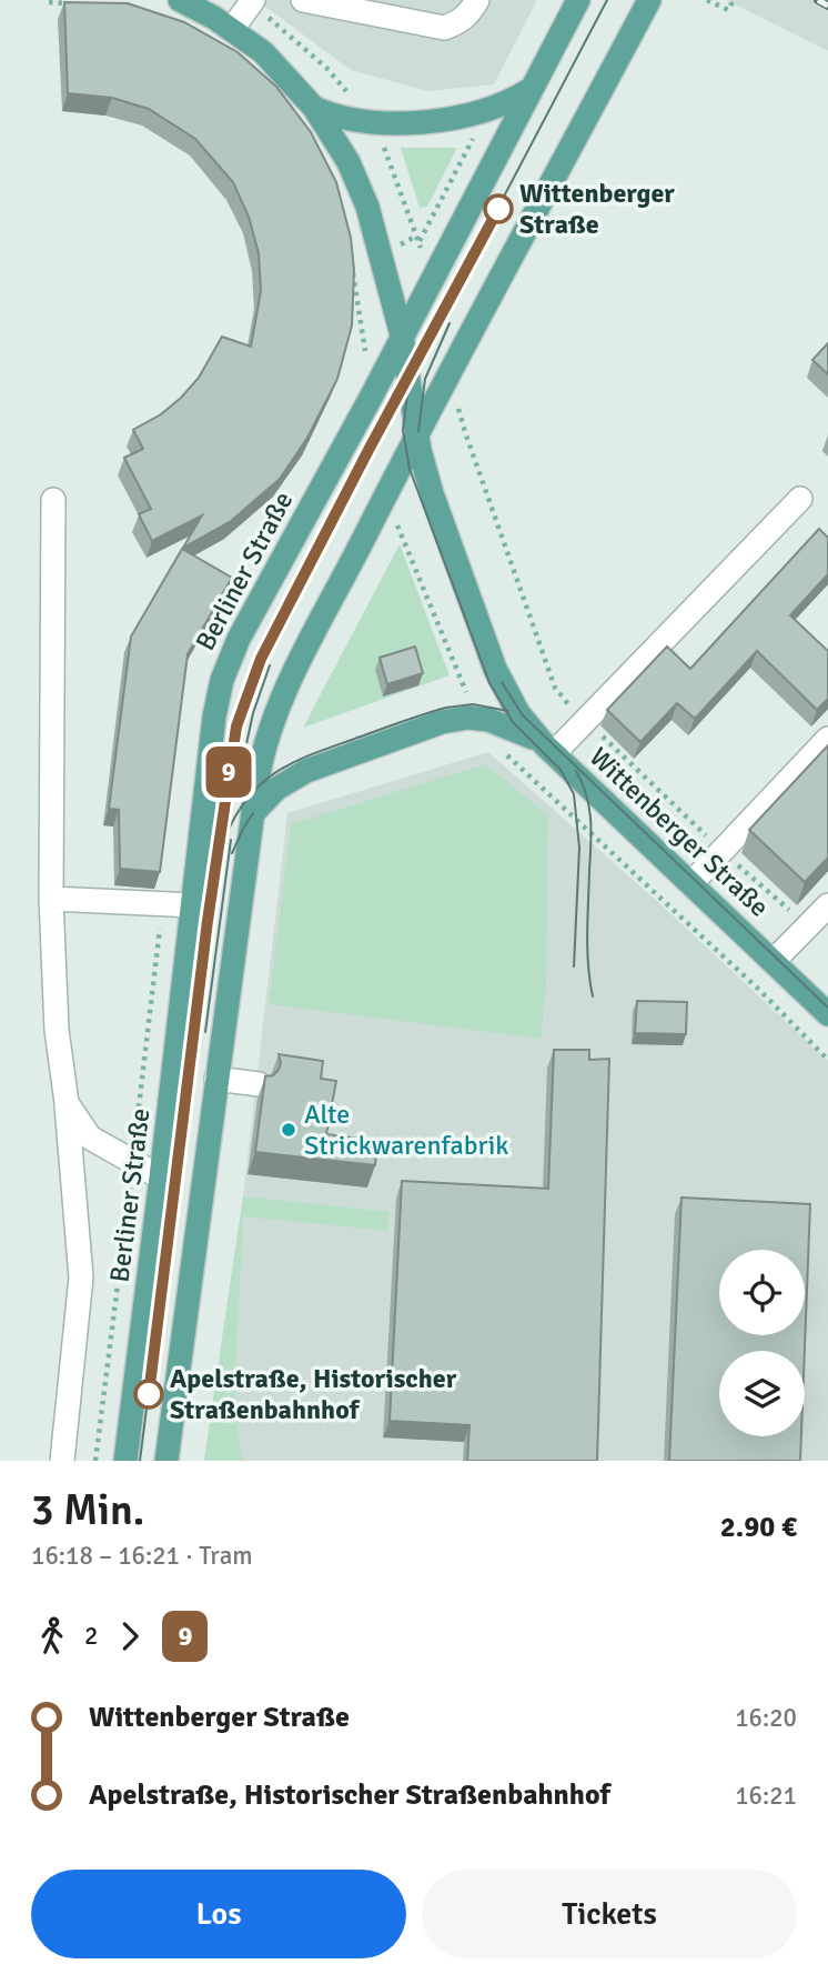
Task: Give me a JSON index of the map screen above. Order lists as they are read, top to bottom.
{
  "streets": {
    "main road": ["Berliner Straße", "Wittenberger Straße"]
  },
  "places": ["Wittenberger Straße", "Alte Strickwarenfabrik", "Apelstraße, Historischer Straßenbahnhof"],
  "lines": ["tram line 9"],
  "page": {
    "on_map": "9",
    "heading": ["3 Min.", "16:18 – 16:21 · Tram", "2.90 €"],
    "legs": ["2", "9"],
    "list": [
      {
        "name": "Wittenberger Straße",
        "value": "16:20"
      },
      {
        "name": "Apelstraße, Historischer Straßenbahnhof",
        "value": "16:21"
      }
    ],
    "buttons": ["Los", "Tickets"]
  }
}
